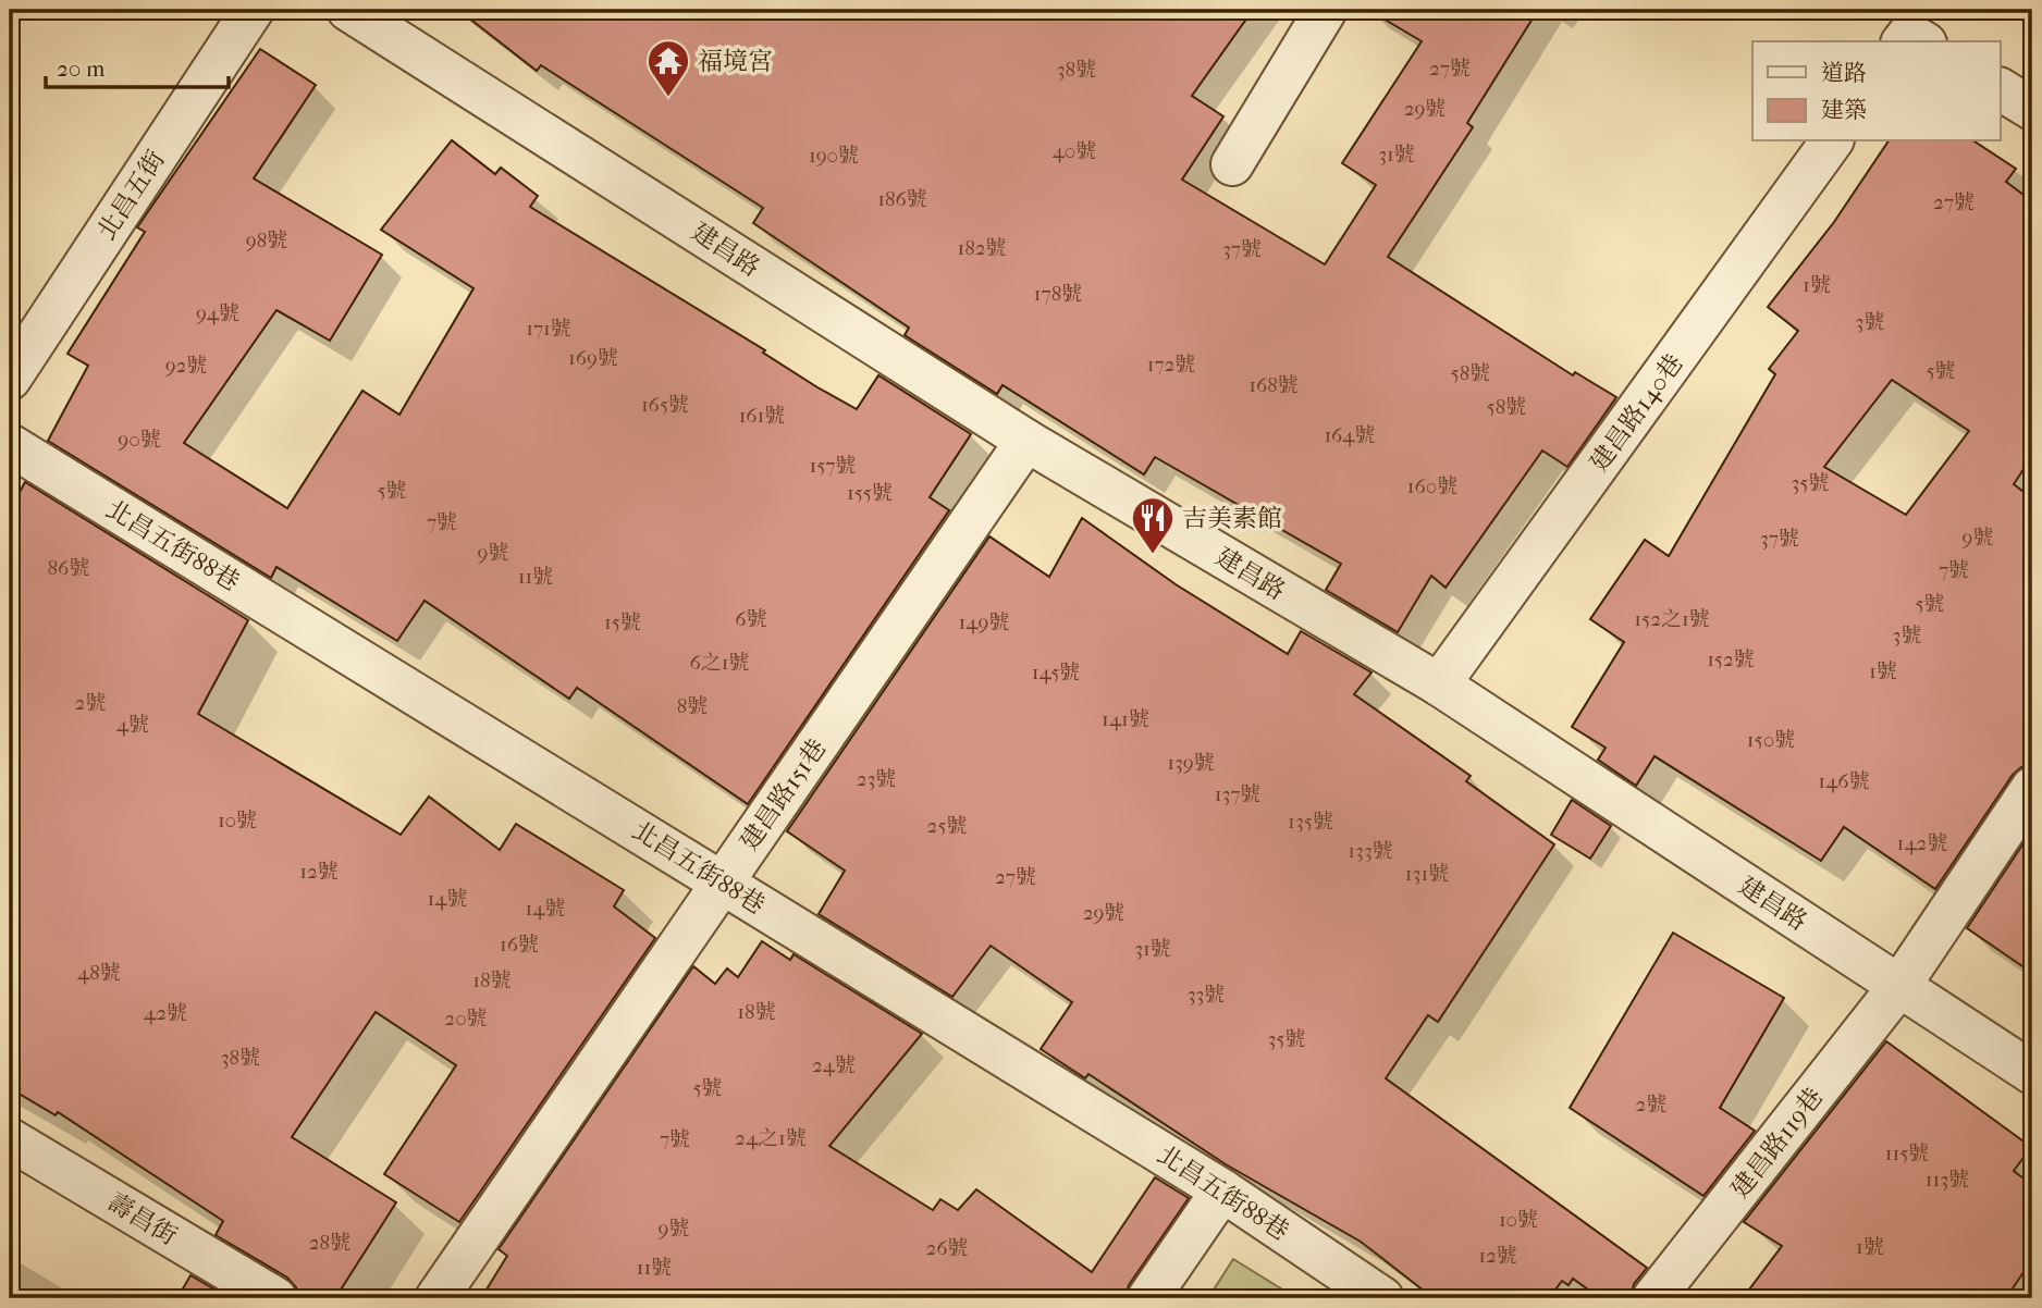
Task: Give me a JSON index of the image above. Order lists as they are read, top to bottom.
{
  "streets": {
    "street": [
      "北昌五街",
      "建昌路",
      "建昌路140巷",
      "北昌五街88巷",
      "建昌路151巷",
      "建昌路119巷",
      "壽昌街"
    ]
  },
  "crossings": [
    ["建昌路", "建昌路140巷"],
    ["建昌路", "建昌路151巷"],
    ["建昌路", "建昌路119巷"],
    ["北昌五街88巷", "建昌路151巷"]
  ],
  "places": {
    "temple": ["福境宮"],
    "restaurant": ["吉美素館"]
  },
  "house_numbers": [
    "27號",
    "38號",
    "29號",
    "40號",
    "31號",
    "190號",
    "186號",
    "27號",
    "98號",
    "182號",
    "37號",
    "1號",
    "178號",
    "94號",
    "3號",
    "171號",
    "169號",
    "172號",
    "92號",
    "5號",
    "58號",
    "168號",
    "165號",
    "58號",
    "161號",
    "164號",
    "90號",
    "157號",
    "35號",
    "160號",
    "5號",
    "155號",
    "7號",
    "9號",
    "37號",
    "9號",
    "86號",
    "7號",
    "11號",
    "5號",
    "6號",
    "152之1號",
    "15號",
    "149號",
    "3號",
    "152號",
    "6之1號",
    "1號",
    "145號",
    "2號",
    "8號",
    "141號",
    "4號",
    "150號",
    "139號",
    "23號",
    "146號",
    "137號",
    "10號",
    "135號",
    "25號",
    "142號",
    "133號",
    "12號",
    "131號",
    "27號",
    "14號",
    "14號",
    "29號",
    "16號",
    "31號",
    "48號",
    "18號",
    "33號",
    "18號",
    "42號",
    "20號",
    "35號",
    "38號",
    "24號",
    "5號",
    "2號",
    "24之1號",
    "7號",
    "115號",
    "113號",
    "10號",
    "9號",
    "28號",
    "1號",
    "26號",
    "12號",
    "11號"
  ],
  "legend": ["道路", "建築"],
  "scale_bar": "20 m"
}
